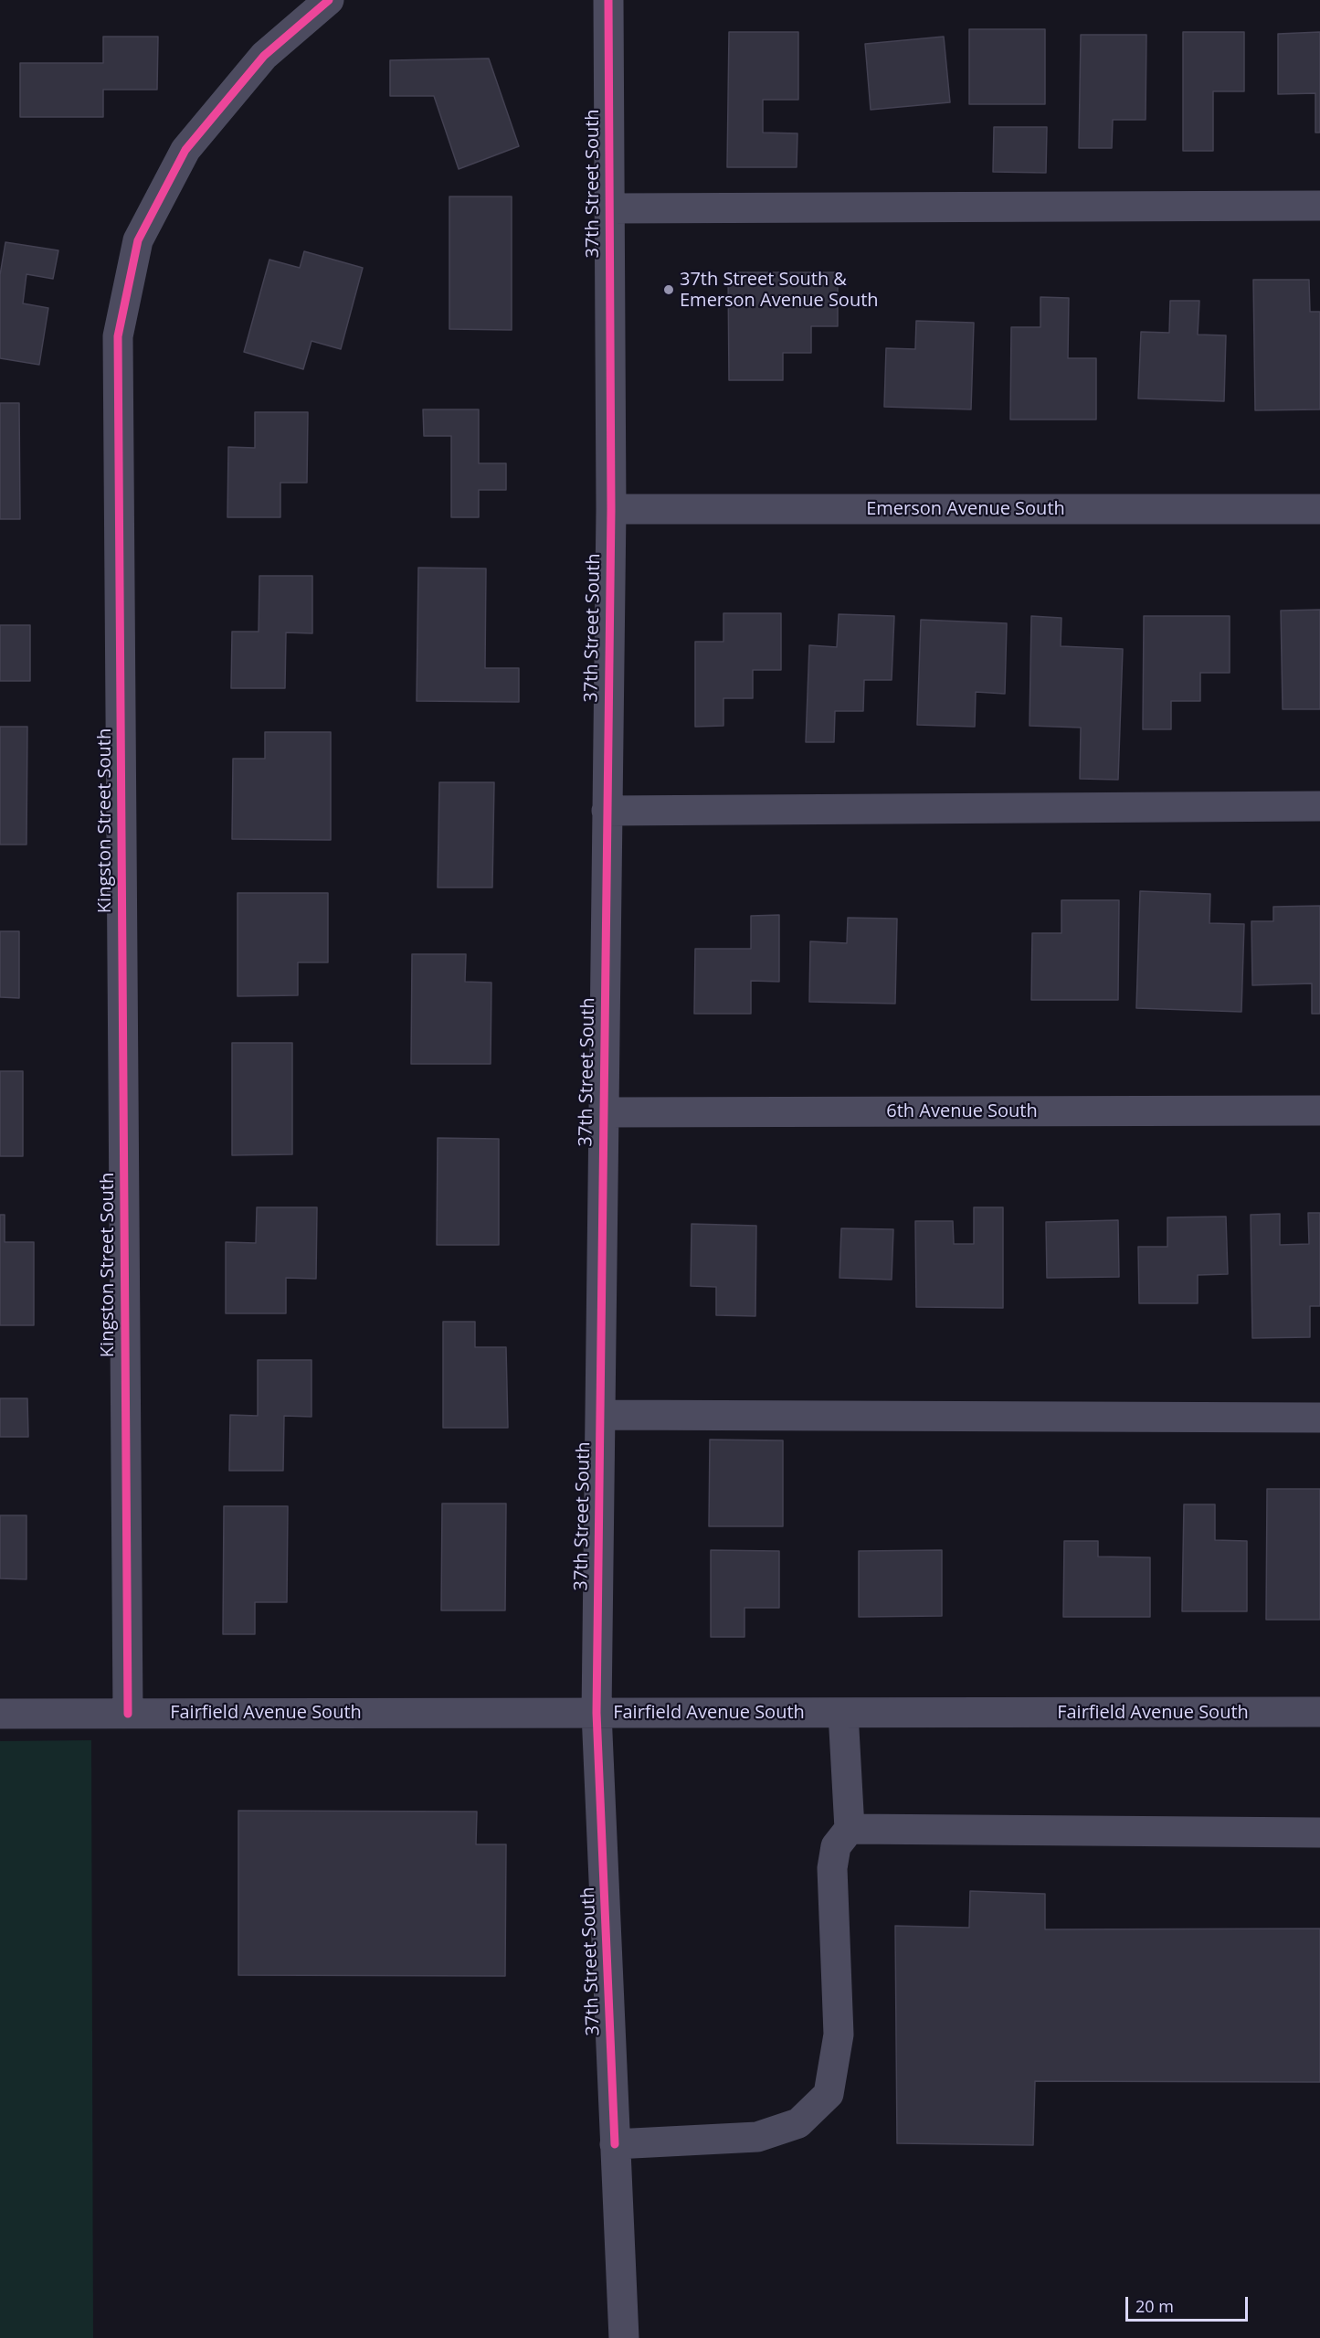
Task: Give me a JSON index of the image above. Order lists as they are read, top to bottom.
{
  "streets": {
    "street": [
      "37th Street South",
      "Emerson Avenue South",
      "Kingston Street South",
      "6th Avenue South",
      "Fairfield Avenue South"
    ]
  },
  "crossings": [
    ["37th Street South", "Emerson Avenue South"],
    ["37th Street South", "6th Avenue South"],
    ["37th Street South", "Fairfield Avenue South"],
    ["Kingston Street South", "Fairfield Avenue South"]
  ],
  "places": ["37th Street South & Emerson Avenue South"],
  "scale_bar": "20 m"
}
